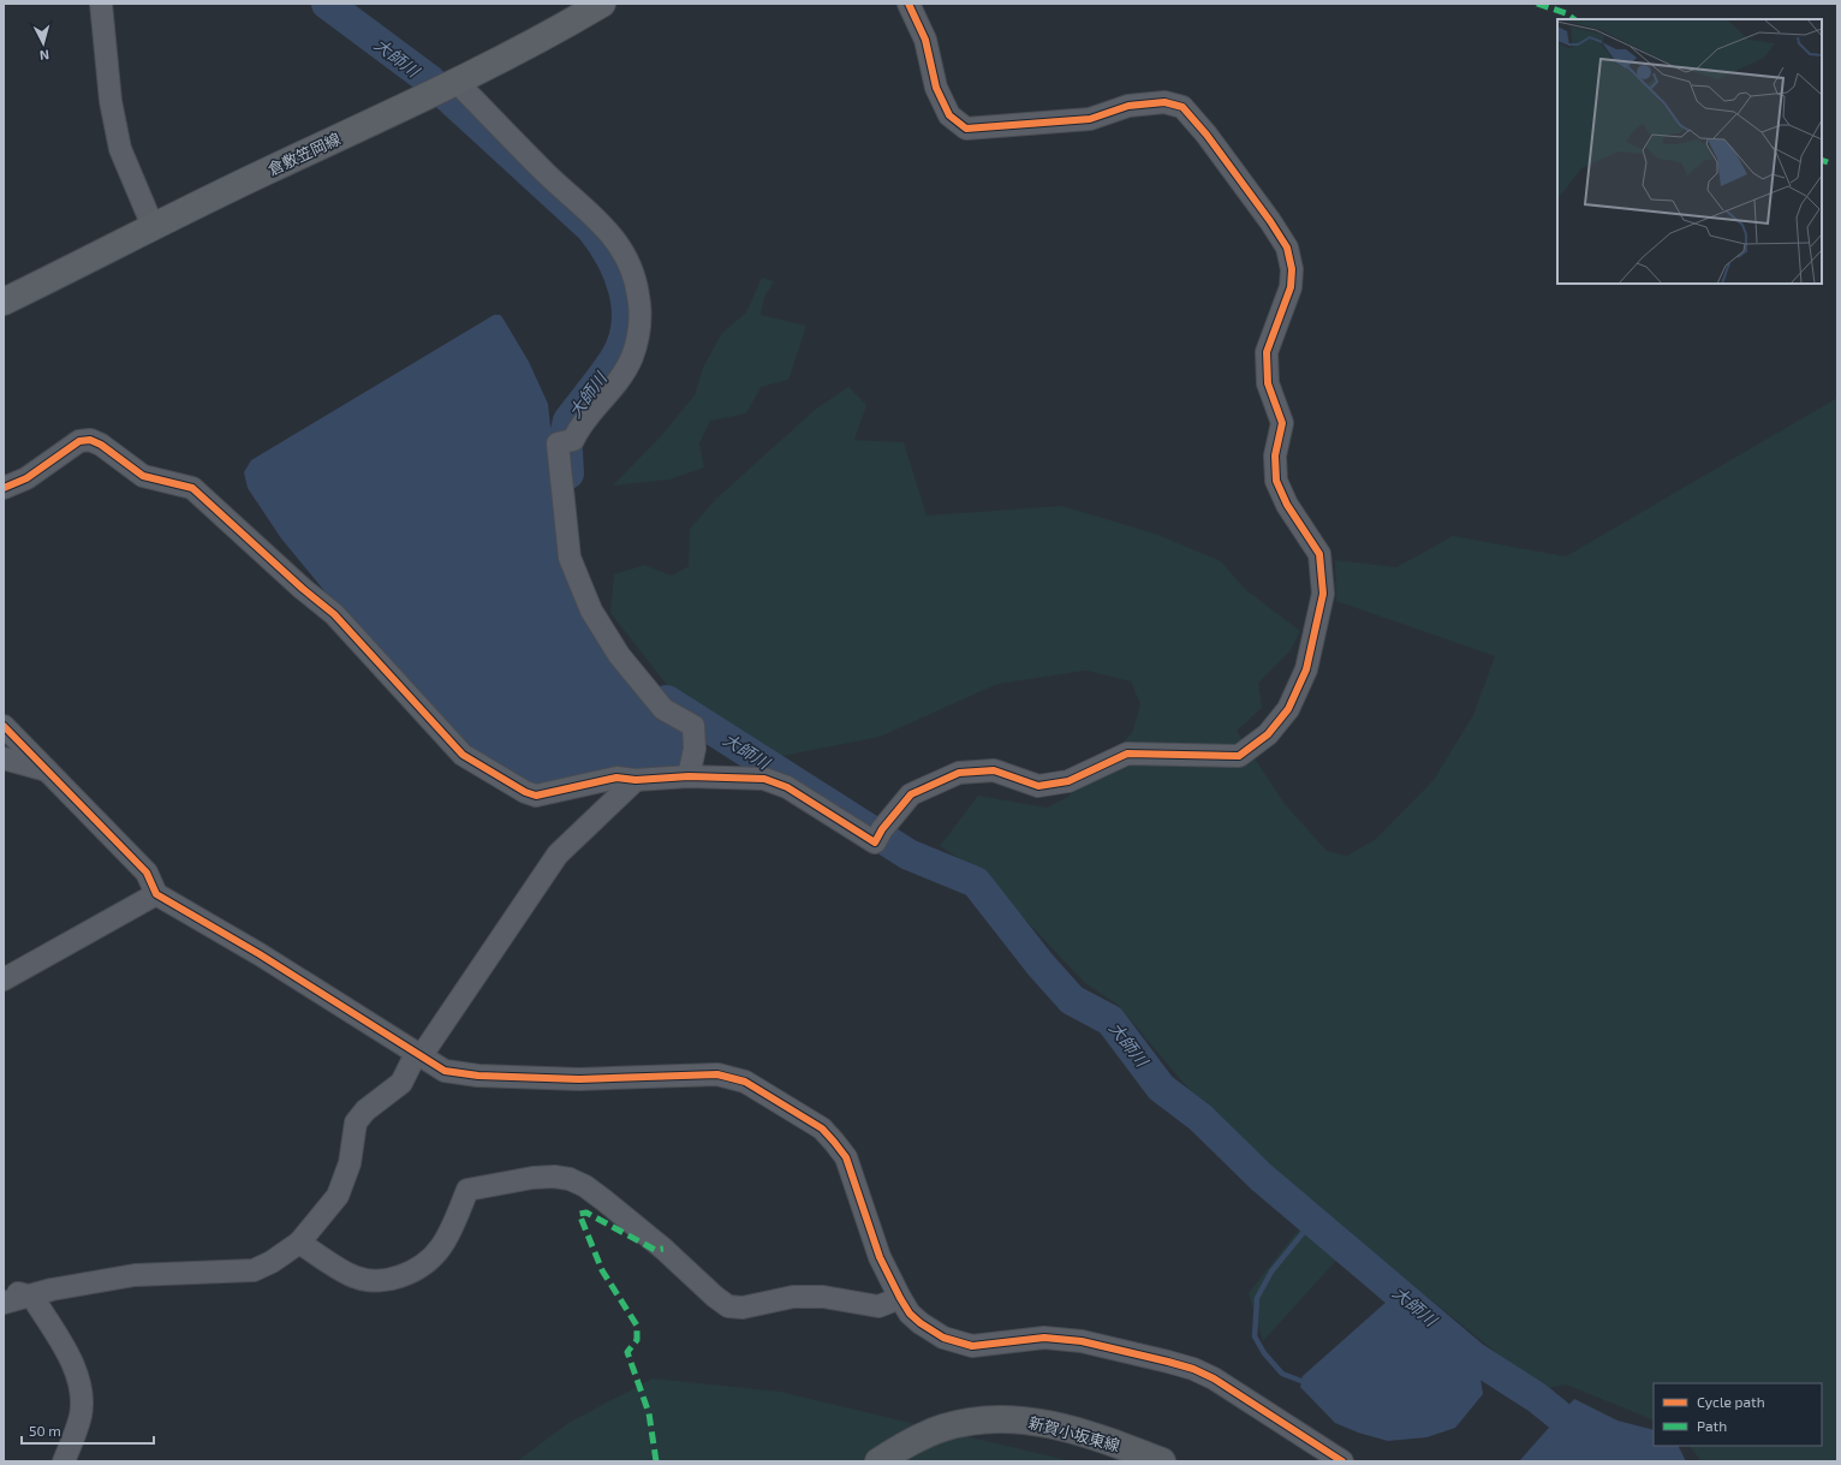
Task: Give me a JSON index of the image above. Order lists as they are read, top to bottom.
{
  "streets": {
    "main road": ["倉敷笠岡線", "新賀小坂東線"]
  },
  "water": ["大師川"],
  "legend": ["Cycle path", "Path"],
  "scale_bar": "50 m",
  "north": "bottom"
}
